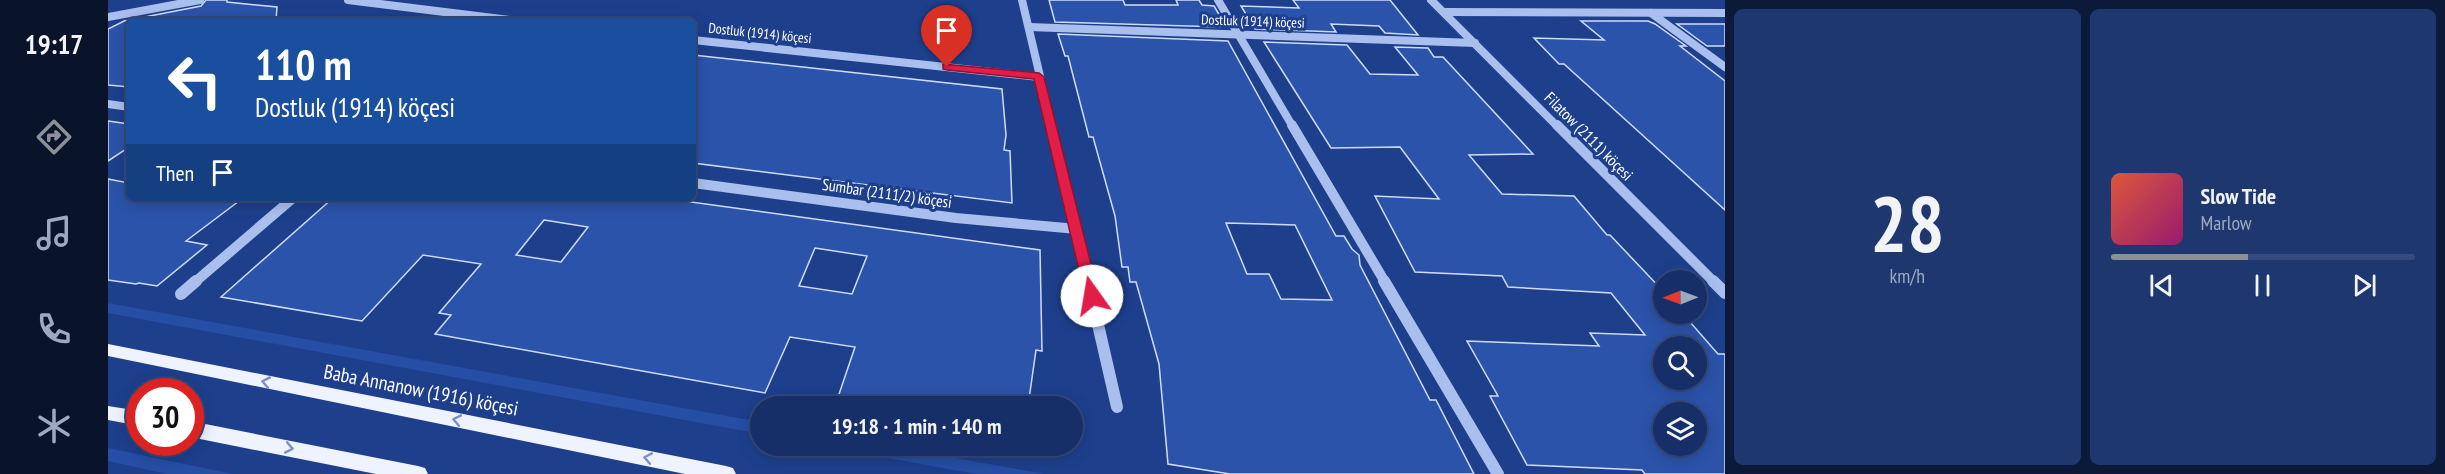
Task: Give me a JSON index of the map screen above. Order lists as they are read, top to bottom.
{
  "streets": {
    "main road": ["Baba Annanow (1916) köçesi"],
    "street": ["Dostluk (1914) köçesi", "Filatow (2111) köçesi", "Sumbar (2111/2) köçesi"]
  },
  "crossings": [
    ["Dostluk (1914) köçesi", "Filatow (2111) köçesi"]
  ],
  "north": "left",
  "page": {
    "tabs": "19:17",
    "tile": ["28", "km/h"],
    "turn": ["110 m", "Dostluk (1914) köçesi"],
    "then": "Then",
    "song": ["Slow Tide", "Marlow"],
    "limit": "30",
    "trip": "19:18 · 1 min · 140 m"
  }
}
